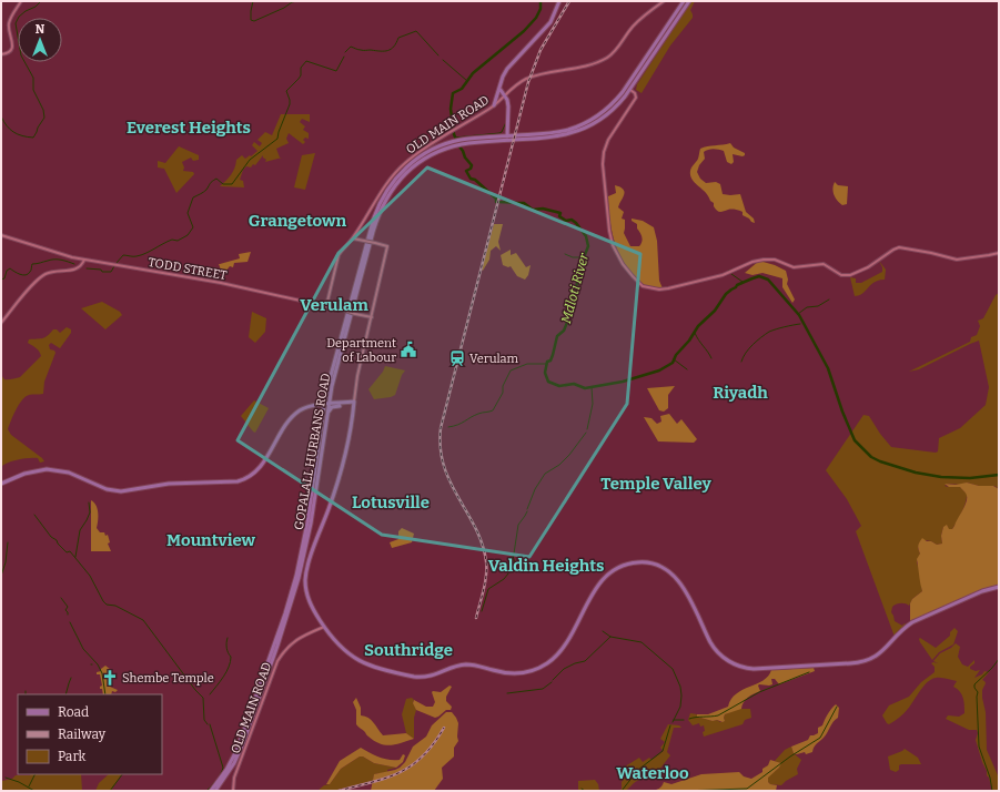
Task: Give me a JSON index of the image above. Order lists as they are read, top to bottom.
{
  "streets": {
    "main road": ["GOPALALL HURBANS ROAD"],
    "street": ["OLD MAIN ROAD", "TODD STREET"]
  },
  "districts": [
    "Everest Heights",
    "Grangetown",
    "Verulam",
    "Riyadh",
    "Temple Valley",
    "Lotusville",
    "Mountview",
    "Valdin Heights",
    "Southridge",
    "Waterloo"
  ],
  "water": ["Mdloti River"],
  "places": {
    "public building": ["Department of Labour"],
    "station": ["Verulam"],
    "church": ["Shembe Temple"]
  },
  "legend": ["Road", "Railway", "Park"],
  "north": "top"
}
